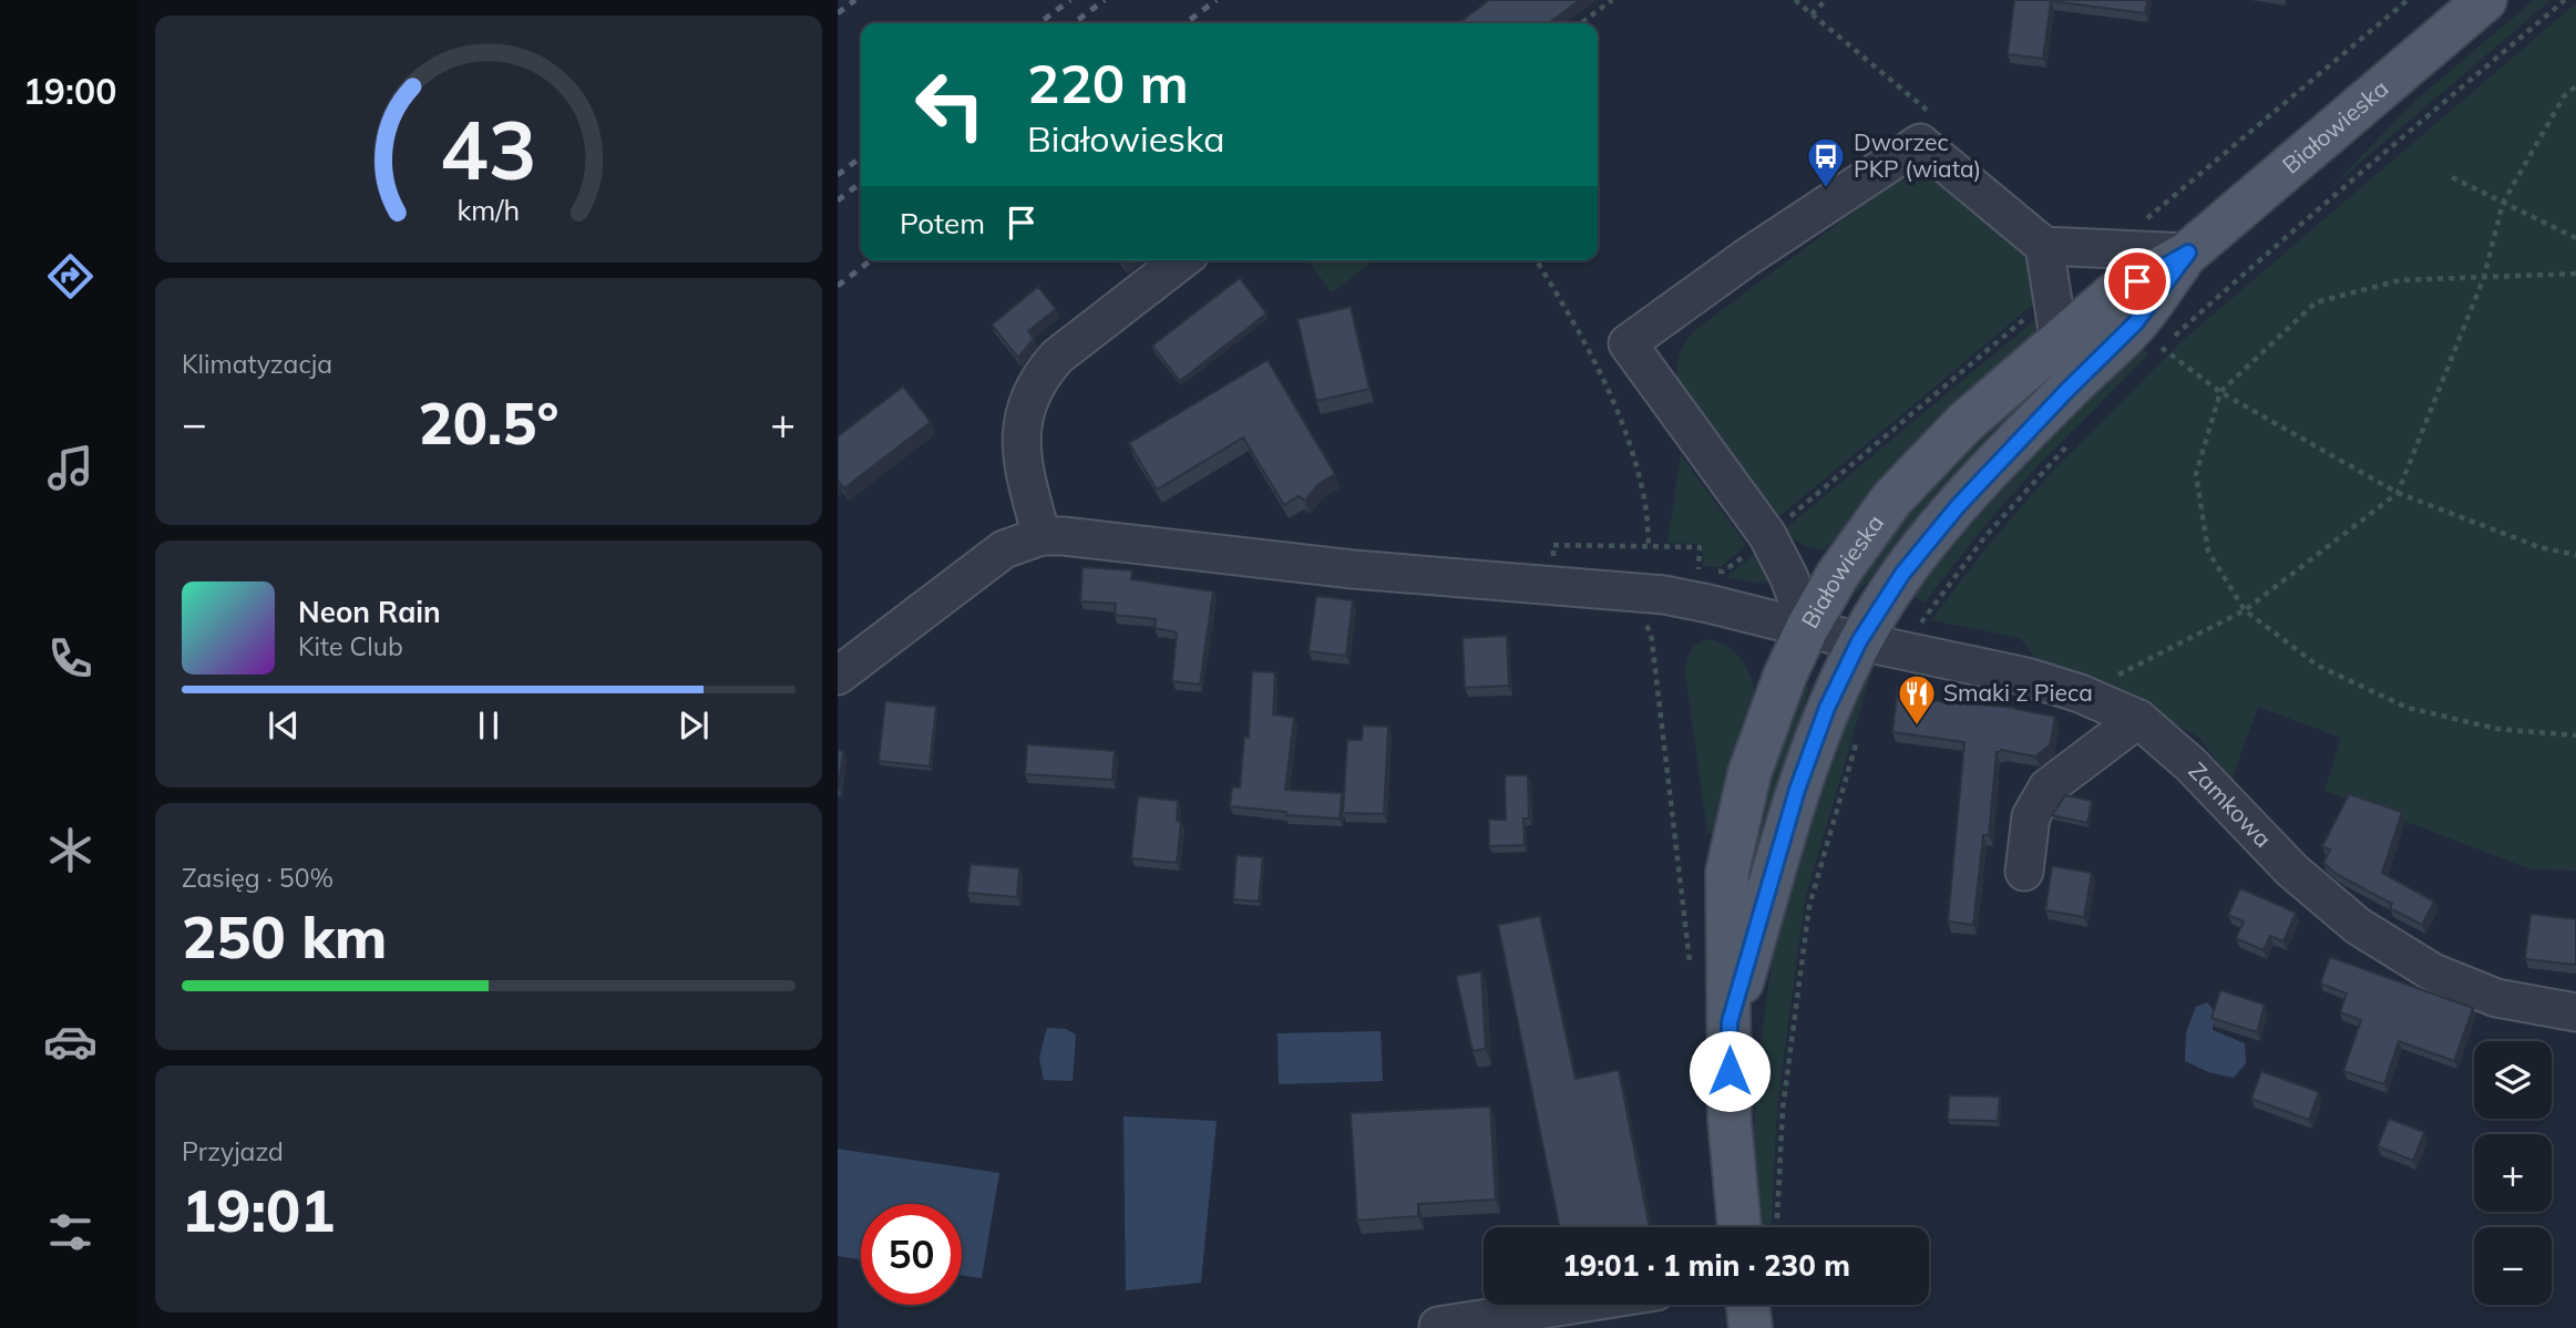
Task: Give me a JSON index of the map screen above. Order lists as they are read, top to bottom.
{
  "streets": {
    "main road": ["Białowieska"],
    "street": ["Zamkowa"]
  },
  "crossings": [
    ["Białowieska", "Zamkowa"]
  ],
  "places": {
    "bus stop": ["Dworzec PKP (wiata)"],
    "restaurant": ["Smaki z Pieca"]
  },
  "page": {
    "tabs": "19:00",
    "turn": ["220 m", "Białowieska"],
    "then": "Potem",
    "tile": [
      "Klimatyzacja",
      ["Zasięg · 50%", "250 km"],
      ["Przyjazd", "19:01"]
    ],
    "heat": ["−", "20.5°", "+"],
    "song": ["Neon Rain", "Kite Club"],
    "map_buttons": ["+", "−"],
    "limit": "50",
    "trip": "19:01 · 1 min · 230 m",
    "gauge": ["43", "km/h"]
  }
}
